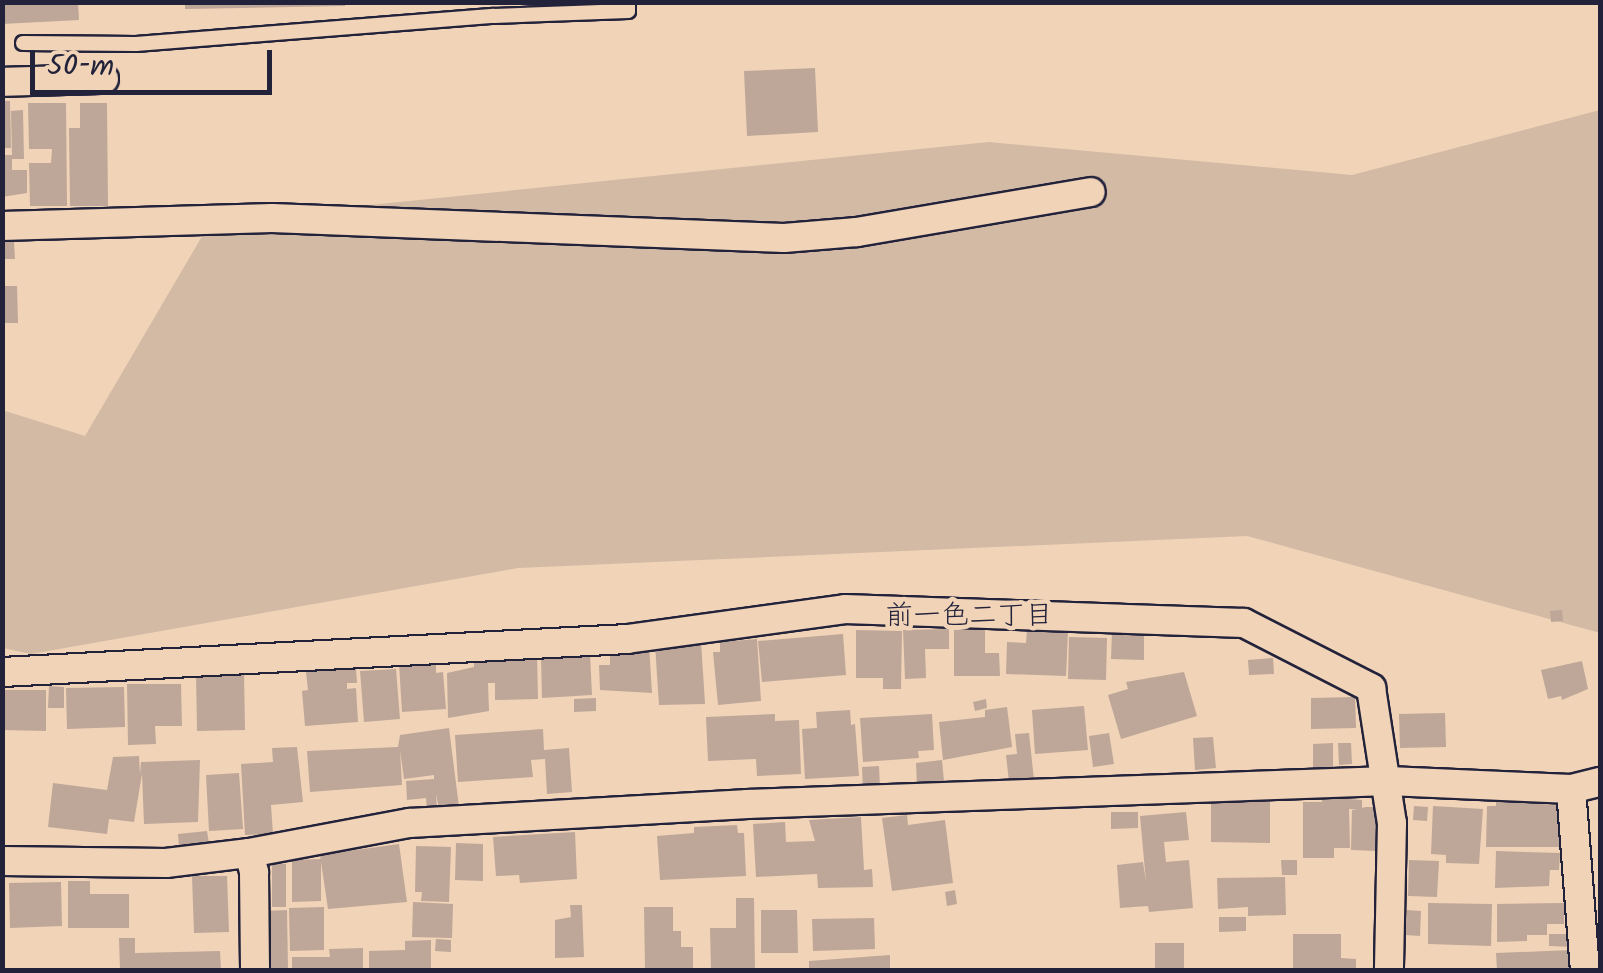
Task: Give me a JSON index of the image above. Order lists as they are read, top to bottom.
{
  "districts": ["前一色二丁目"],
  "scale_bar": "50 m"
}
